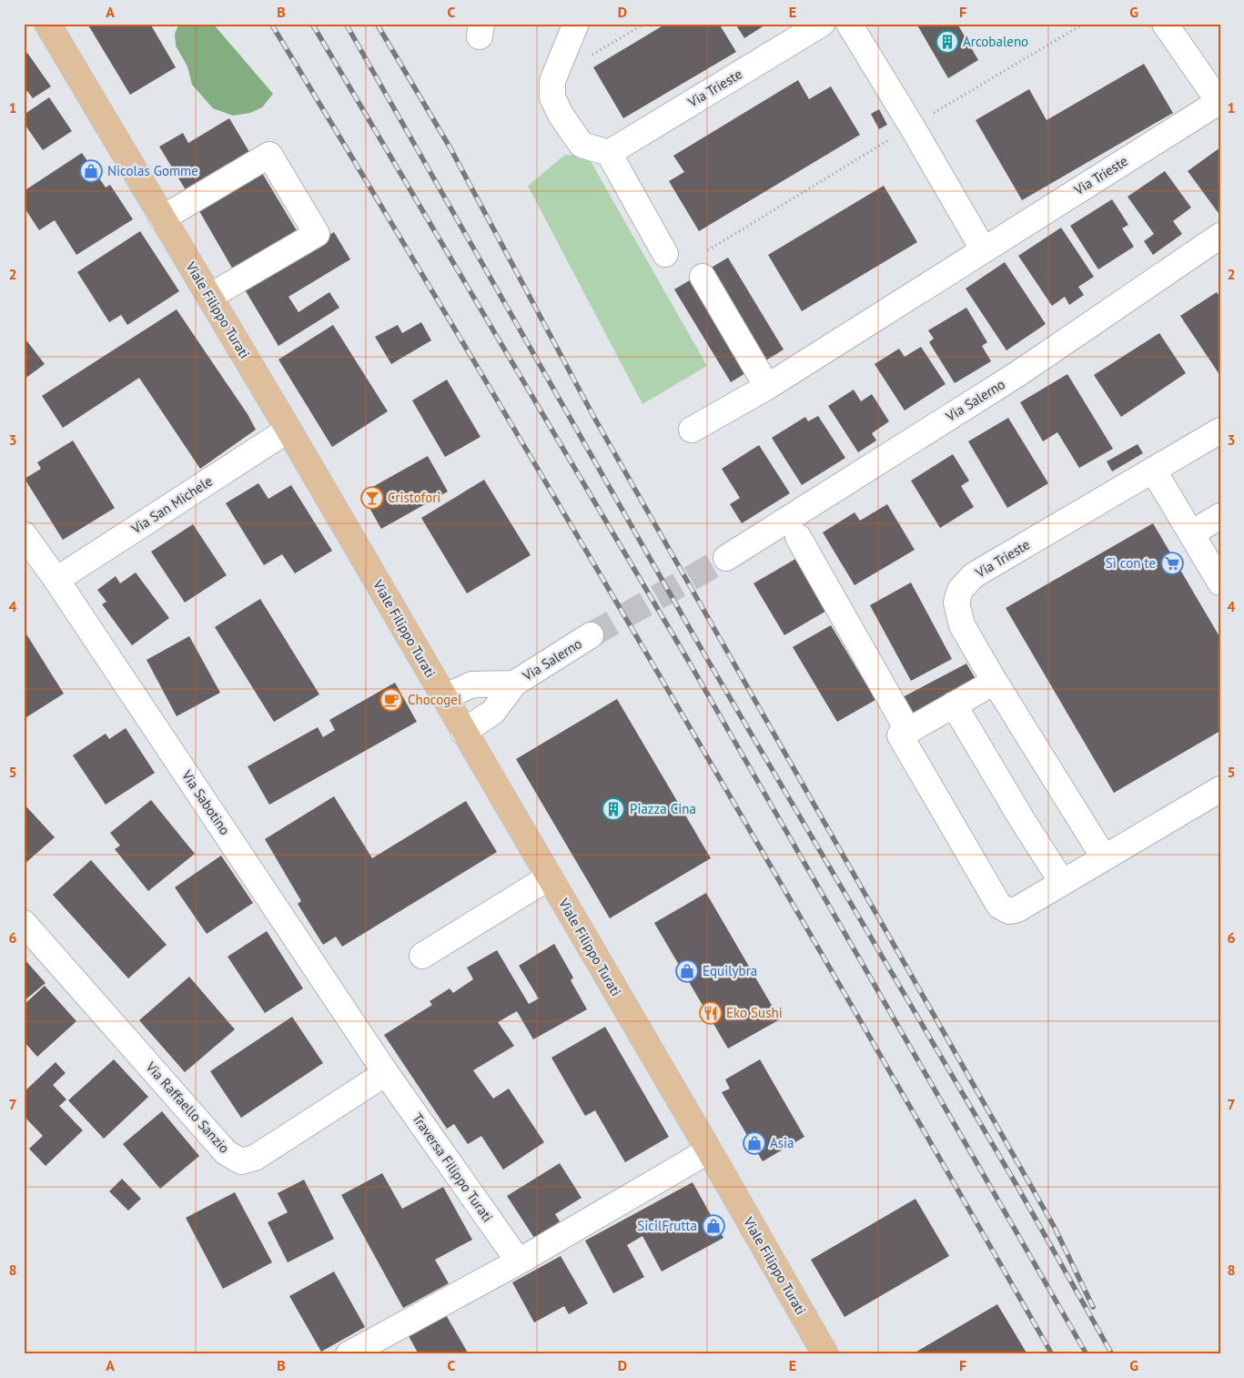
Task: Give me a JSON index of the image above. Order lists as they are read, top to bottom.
{
  "streets": {
    "main road": ["Viale Filippo Turati"],
    "street": [
      "Via Trieste",
      "Via Salerno",
      "Via San Michele",
      "Via Sabotino",
      "Via Raffaello Sanzio",
      "Traversa Filippo Turati"
    ]
  },
  "crossings": [
    ["Viale Filippo Turati", "Via Salerno"],
    ["Viale Filippo Turati", "Via San Michele"],
    ["Via San Michele", "Via Sabotino"],
    ["Via Sabotino", "Via Raffaello Sanzio"],
    ["Via Sabotino", "Traversa Filippo Turati"],
    ["Via Raffaello Sanzio", "Traversa Filippo Turati"]
  ],
  "places": {
    "building": ["Arcobaleno", "Piazza Cina"],
    "shop": [
      "Nicolas Gomme",
      "Equilybra",
      "Asia",
      "SicilFrutta"
    ],
    "bar": ["Cristofori"],
    "supermarket": ["Sì con te"],
    "cafe": ["Chocogel"],
    "restaurant": ["Eko Sushi"]
  },
  "grid": {
    "columns": [
      "A",
      "B",
      "C",
      "D",
      "E",
      "F",
      "G"
    ],
    "rows": [
      "1",
      "2",
      "3",
      "4",
      "5",
      "6",
      "7",
      "8"
    ]
  }
}
